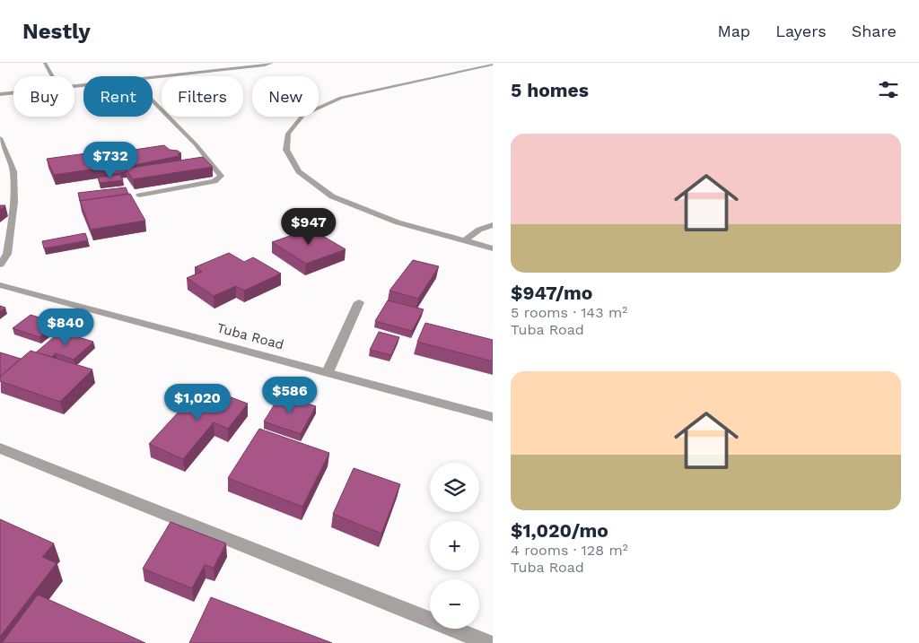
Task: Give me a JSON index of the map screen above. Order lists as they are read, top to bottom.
{
  "streets": {
    "street": ["Tuba Road"]
  },
  "page": {
    "header": "Nestly",
    "nav": ["Map", "Layers", "Share"],
    "heading": "5 homes",
    "chip": [
      "Buy",
      "Rent",
      "Filters",
      "New"
    ],
    "list": [
      {
        "name": "$947/mo",
        "note": "5 rooms · 143 m² · Tuba Road"
      },
      {
        "name": "$1,020/mo",
        "note": "4 rooms · 128 m² · Tuba Road"
      }
    ],
    "price": [
      "$732",
      "$947",
      "$840",
      "$586",
      "$1,020"
    ],
    "map_buttons": ["+", "−"]
  }
}
